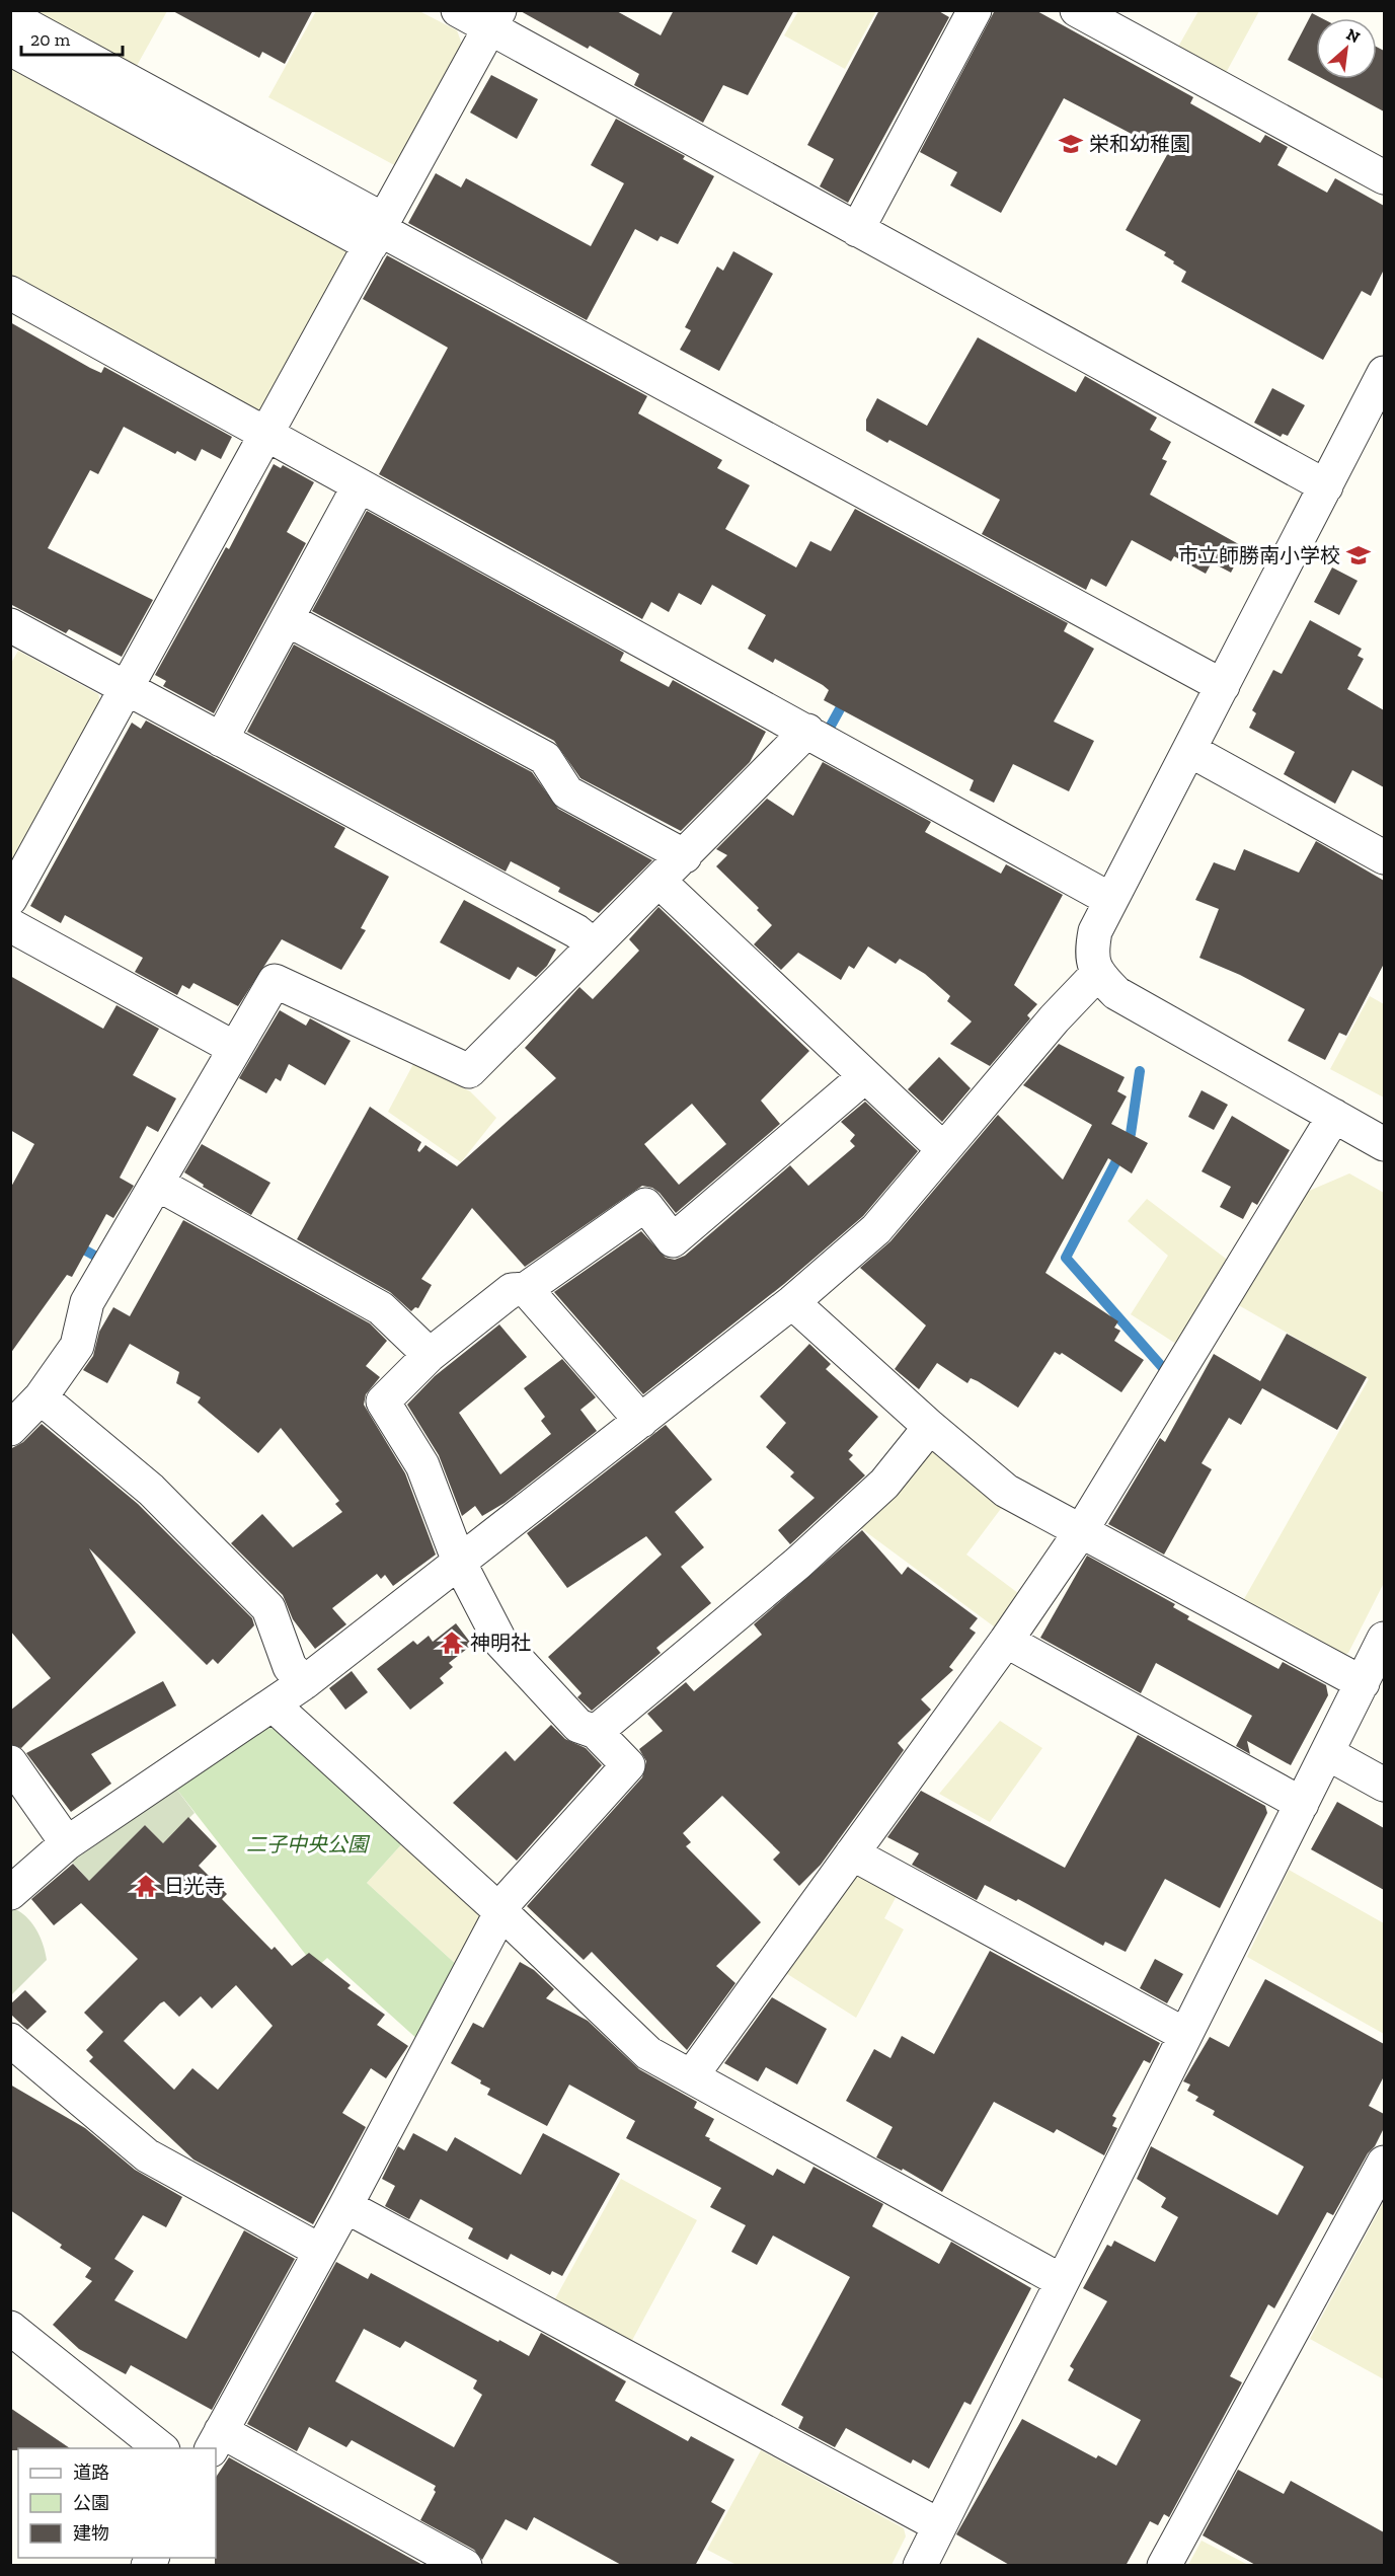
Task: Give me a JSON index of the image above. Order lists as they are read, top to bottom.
{
  "parks": ["二子中央公園"],
  "places": {
    "school or university": ["栄和幼稚園", "市立師勝南小学校"],
    "temple": ["神明社", "日光寺"]
  },
  "legend": ["道路", "公園", "建物"],
  "scale_bar": "20 m",
  "north": "top right"
}
